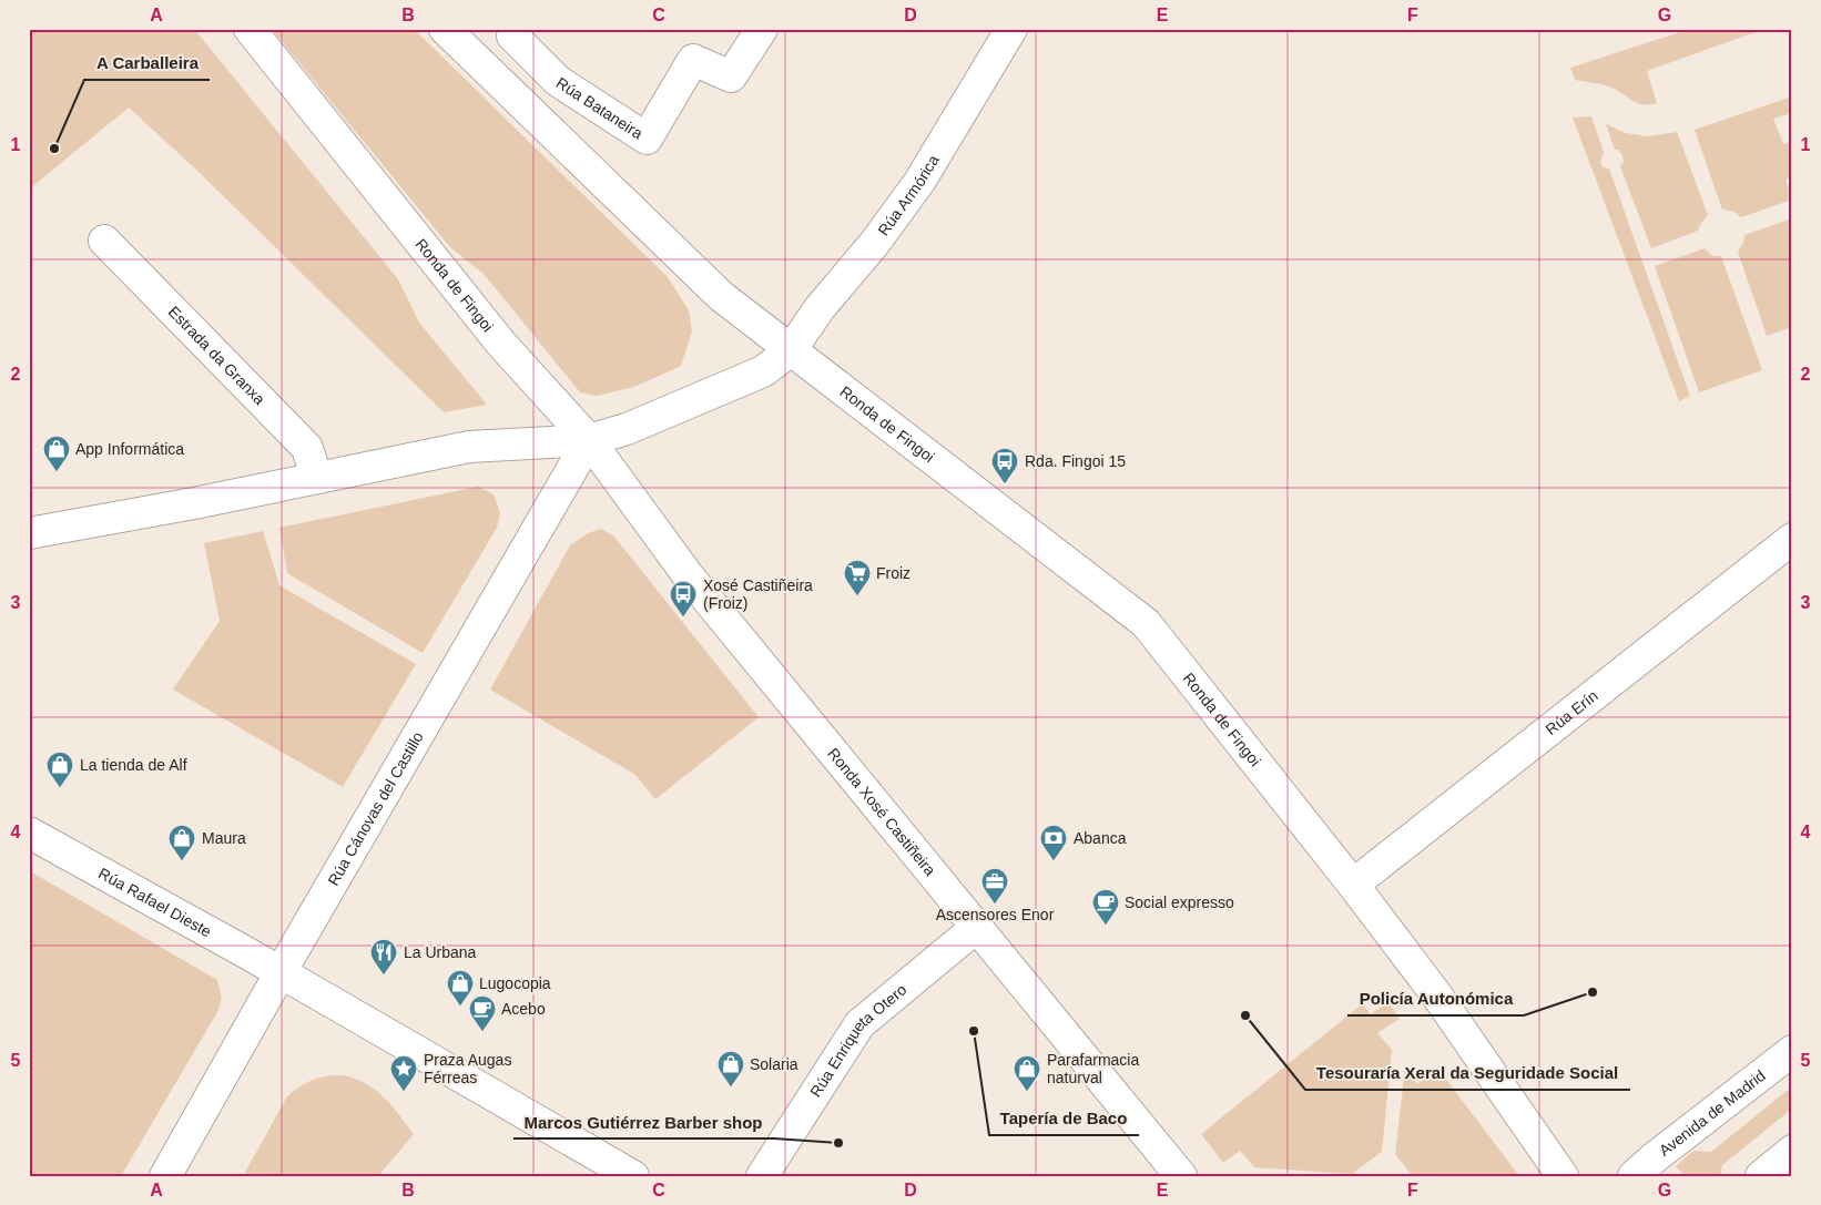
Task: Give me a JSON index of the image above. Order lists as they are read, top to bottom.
{
  "streets": {
    "street": [
      "Rúa Bataneira",
      "Rúa Armórica",
      "Ronda de Fingoi",
      "Estrada da Granxa",
      "Rúa Erín",
      "Rúa Cánovas del Castillo",
      "Ronda Xosé Castiñeira",
      "Rúa Rafael Dieste",
      "Rúa Enriqueta Otero",
      "Avenida de Madrid"
    ]
  },
  "crossings": [
    ["Rúa Armórica", "Ronda de Fingoi"],
    ["Ronda de Fingoi", "Rúa Erín"],
    ["Ronda de Fingoi", "Rúa Cánovas del Castillo"],
    ["Ronda de Fingoi", "Ronda Xosé Castiñeira"],
    ["Rúa Cánovas del Castillo", "Ronda Xosé Castiñeira"],
    ["Rúa Cánovas del Castillo", "Rúa Rafael Dieste"],
    ["Ronda Xosé Castiñeira", "Rúa Enriqueta Otero"]
  ],
  "places": {
    "other": [
      "A Carballeira",
      "Policía Autonómica",
      "Tesouraría Xeral da Seguridade Social",
      "Tapería de Baco",
      "Marcos Gutiérrez Barber shop"
    ],
    "shop": [
      "App Informática",
      "La tienda de Alf",
      "Maura",
      "Lugocopia",
      "Solaria",
      "Parafarmacia naturval"
    ],
    "bus stop": ["Rda. Fingoi 15", "Xosé Castiñeira (Froiz)"],
    "supermarket": ["Froiz"],
    "bank": ["Abanca"],
    "office": ["Ascensores Enor"],
    "cafe": ["Social expresso", "Acebo"],
    "restaurant": ["La Urbana"],
    "place": ["Praza Augas Férreas"]
  },
  "grid": {
    "columns": [
      "A",
      "B",
      "C",
      "D",
      "E",
      "F",
      "G"
    ],
    "rows": [
      "1",
      "2",
      "3",
      "4",
      "5"
    ]
  }
}
